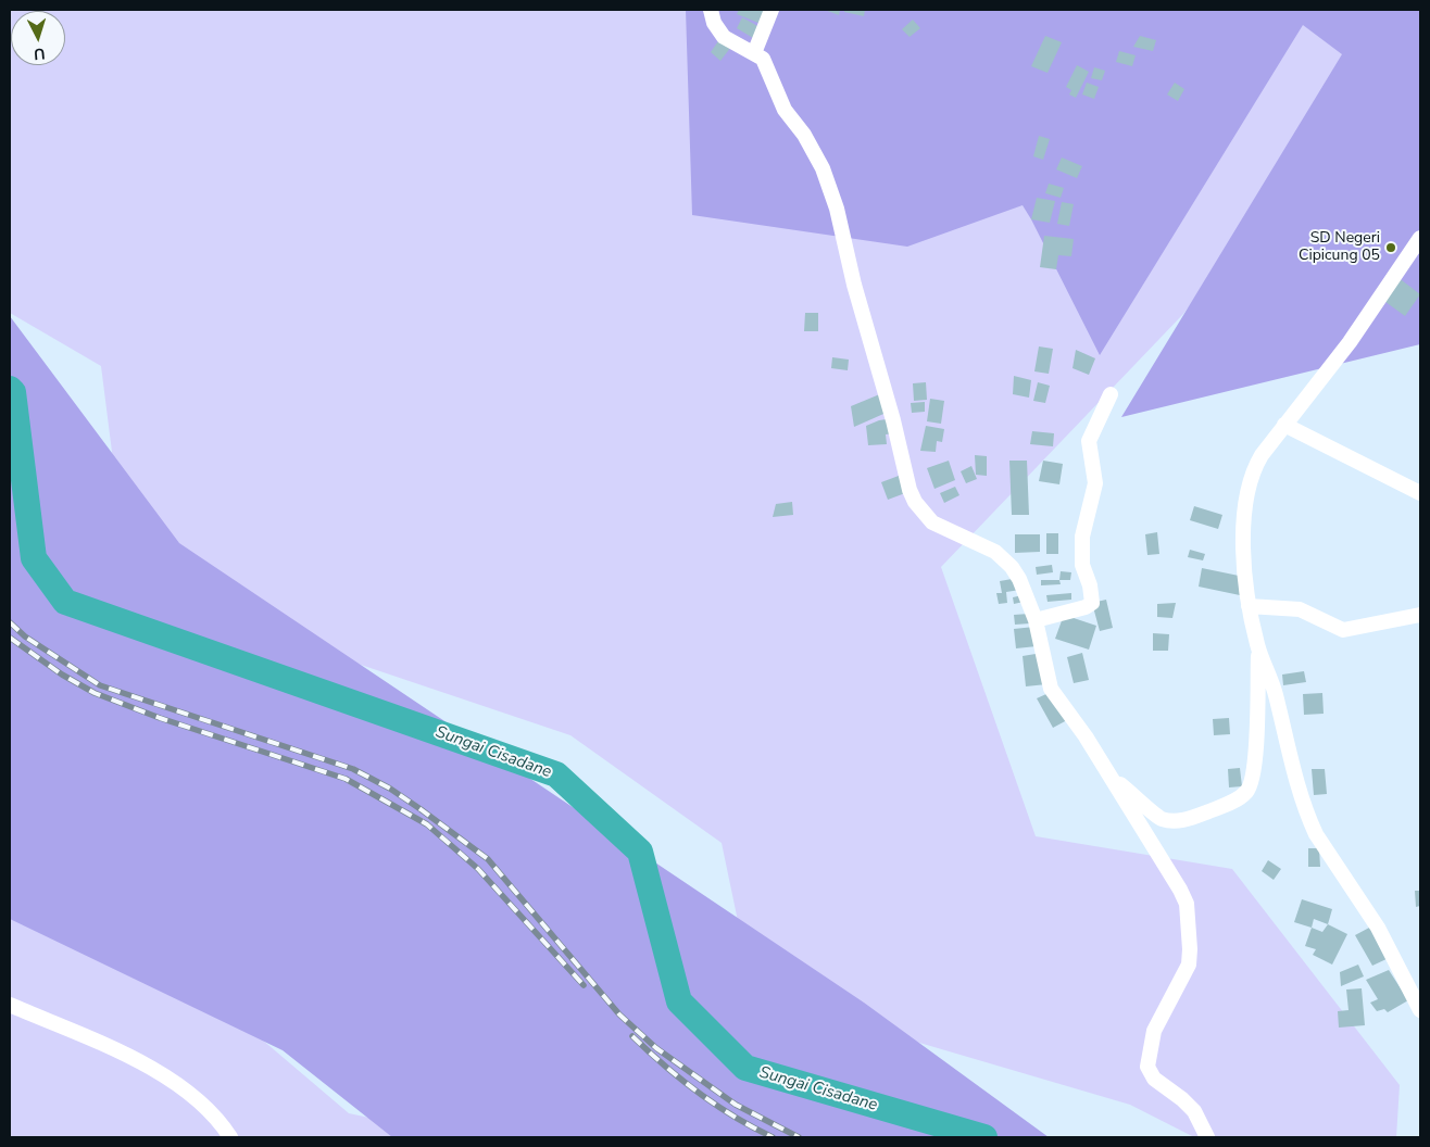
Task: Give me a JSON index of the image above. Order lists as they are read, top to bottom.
{
  "water": ["Sungai Cisadane"],
  "places": ["SD Negeri Cipicung 05"],
  "north": "bottom"
}
